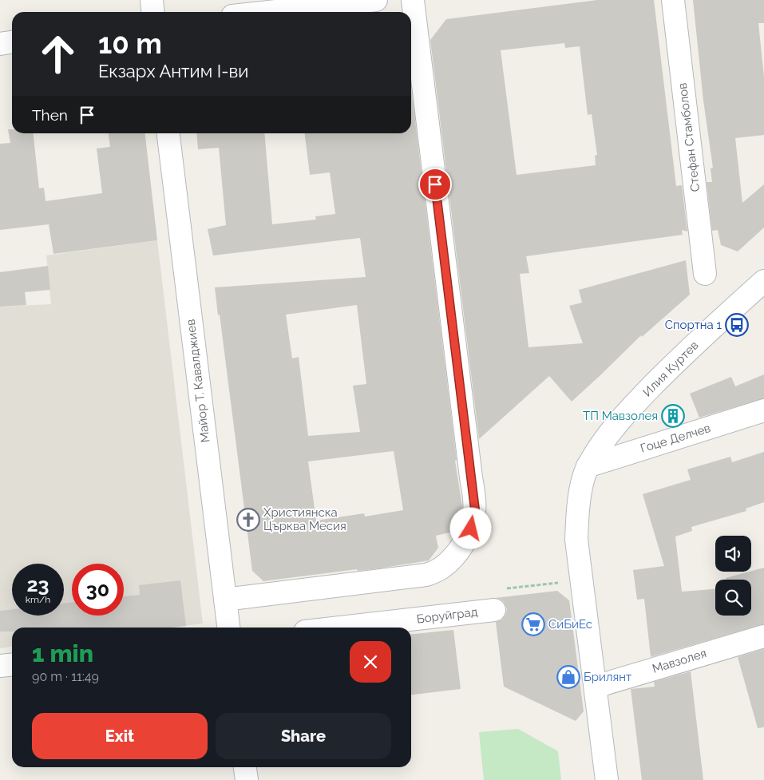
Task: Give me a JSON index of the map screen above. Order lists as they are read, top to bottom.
{
  "streets": {
    "street": [
      "Стефан Стамболов",
      "Илия Куртев",
      "Майор Т. Кавалджиев",
      "Гоце Делчев",
      "Боруйград",
      "Мавзолея"
    ]
  },
  "crossings": [
    ["Илия Куртев", "Гоце Делчев"],
    ["Илия Куртев", "Мавзолея"]
  ],
  "places": {
    "bus stop": ["Спортна 1"],
    "building": ["ТП Мавзолея"],
    "church": ["Християнска Църква Месия"],
    "supermarket": ["СиБиЕс"],
    "shop": ["Брилянт"]
  },
  "page": {
    "turn": ["10 m", "Екзарх Антим I-ви"],
    "then": "Then",
    "speed": "23 km/h",
    "limit": "30",
    "heading": ["1 min", "90 m · 11:49"],
    "buttons": ["Exit", "Share"]
  }
}
